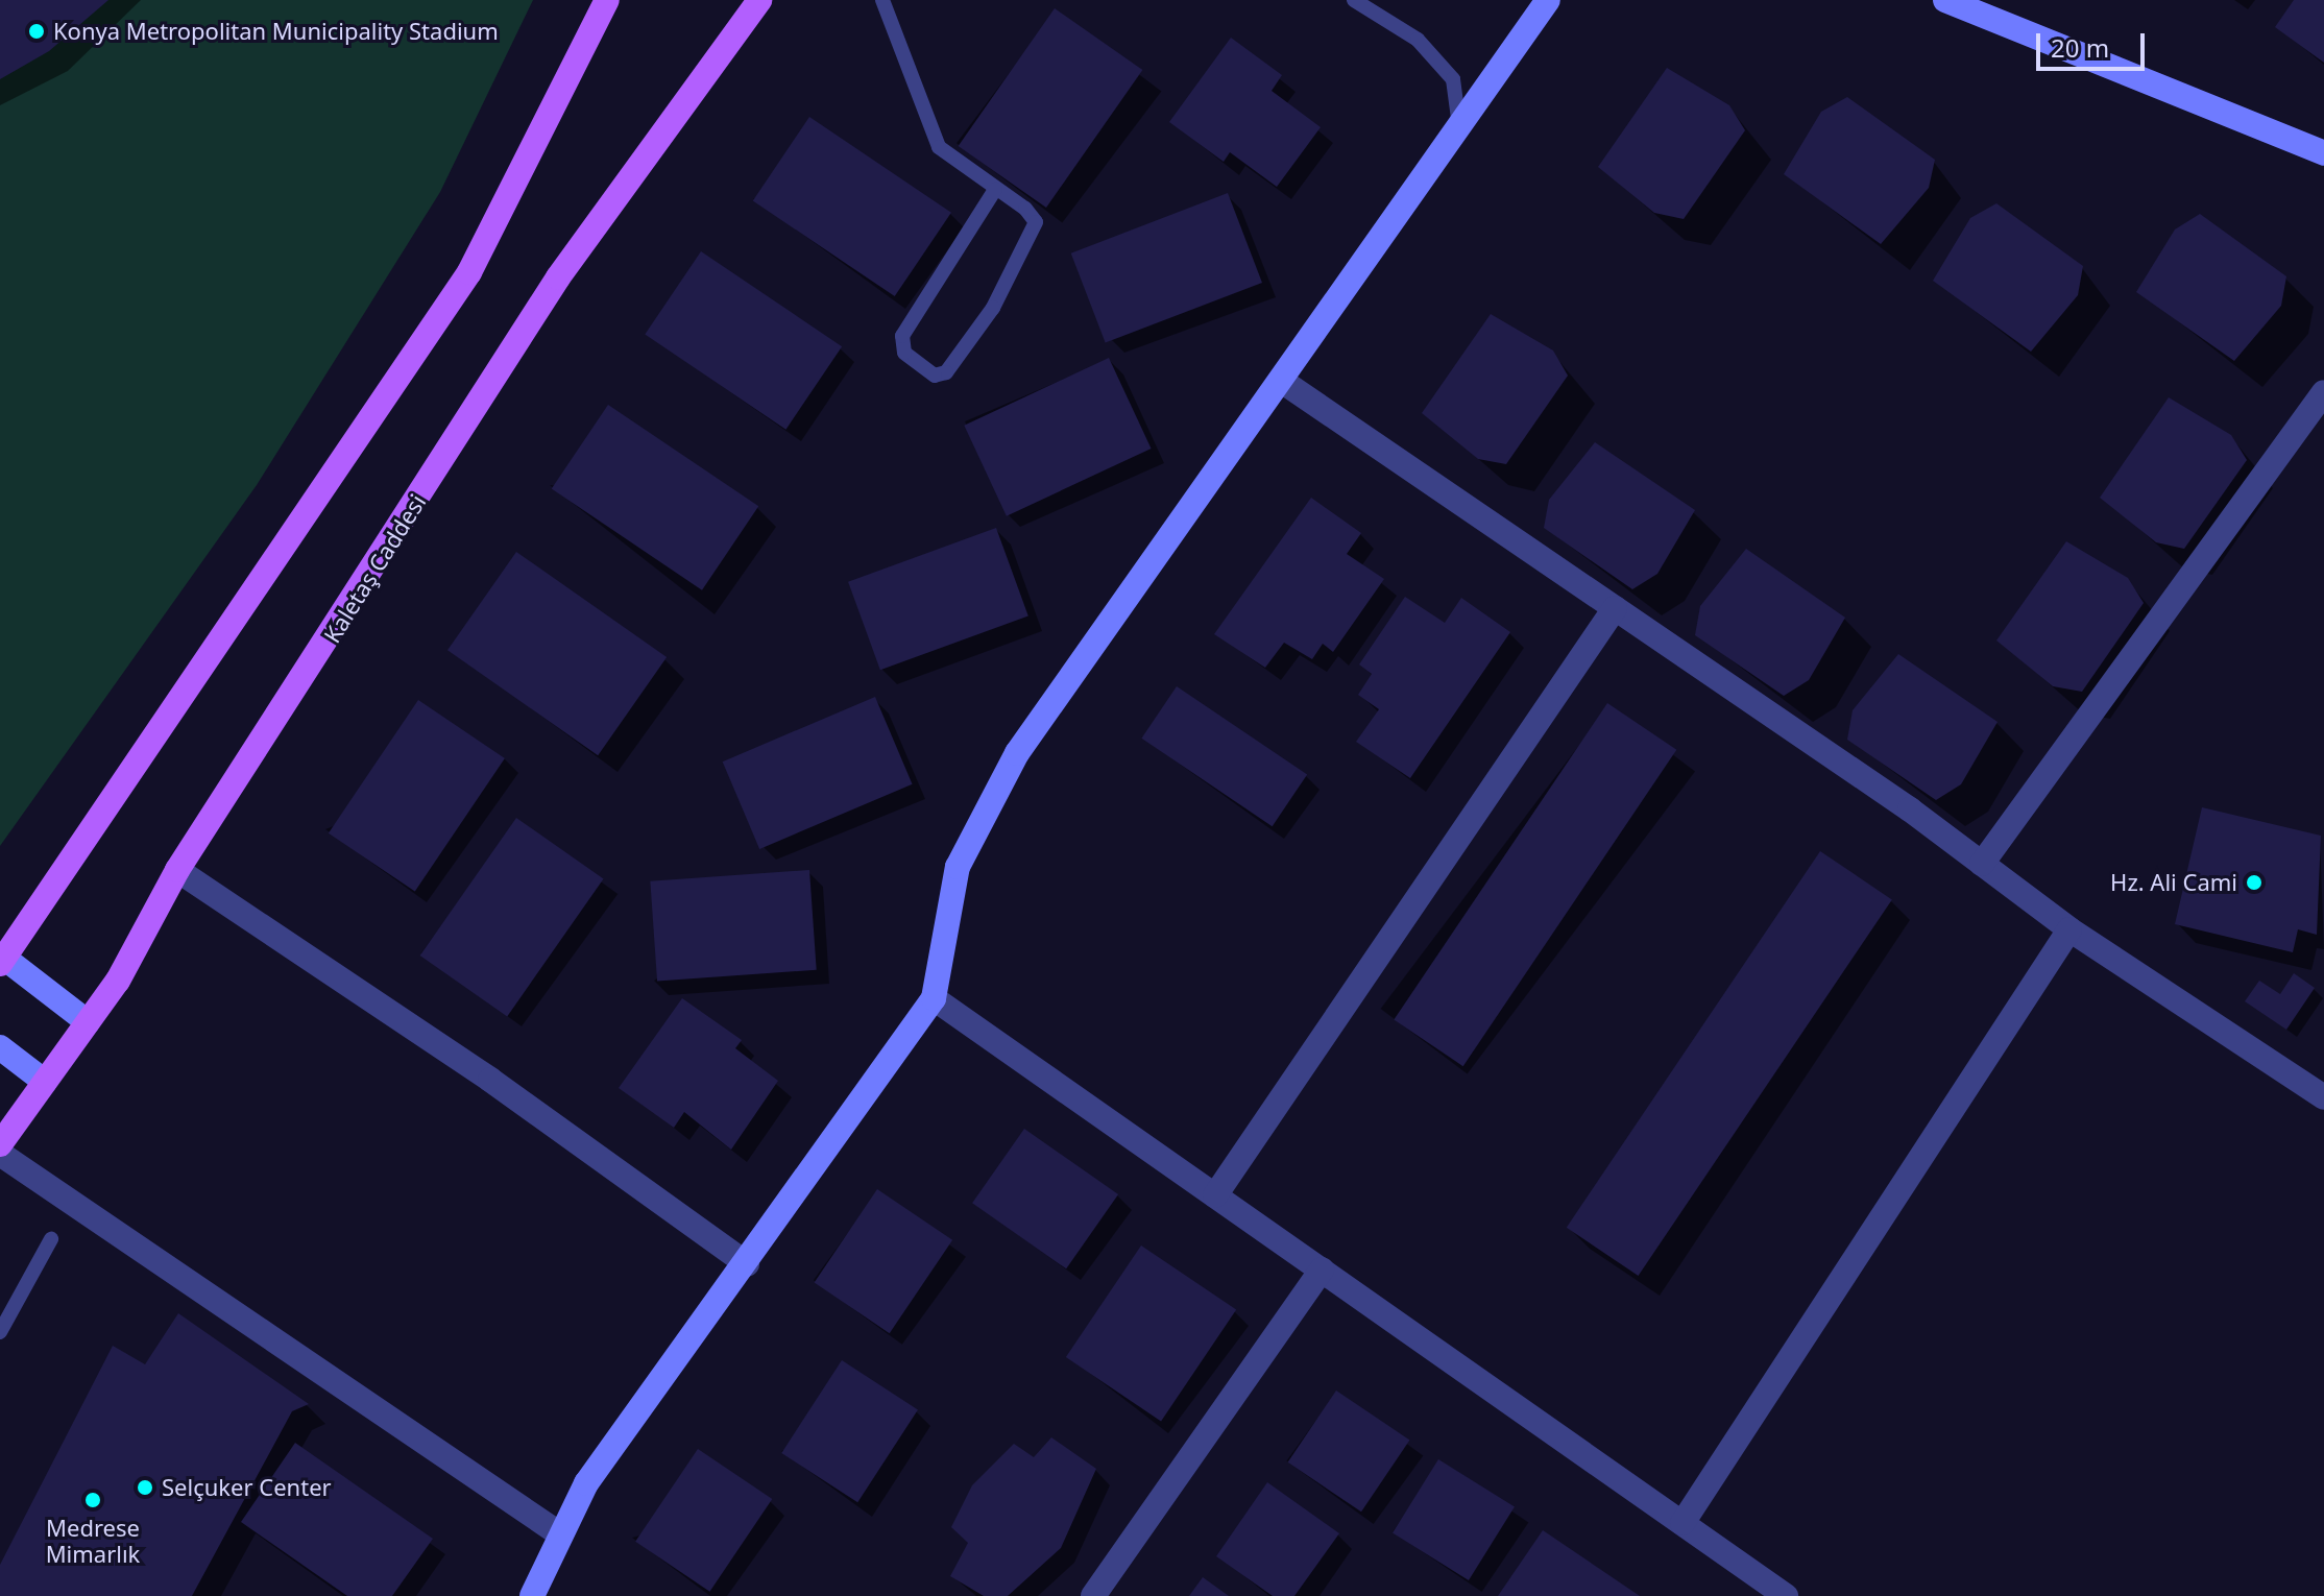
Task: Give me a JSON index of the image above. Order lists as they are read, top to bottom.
{
  "streets": {
    "main road": ["Kaletaş Caddesi"]
  },
  "places": [
    "Konya Metropolitan Municipality Stadium",
    "Hz. Ali Cami",
    "Selçuker Center",
    "Medrese Mimarlık"
  ],
  "scale_bar": "20 m"
}
